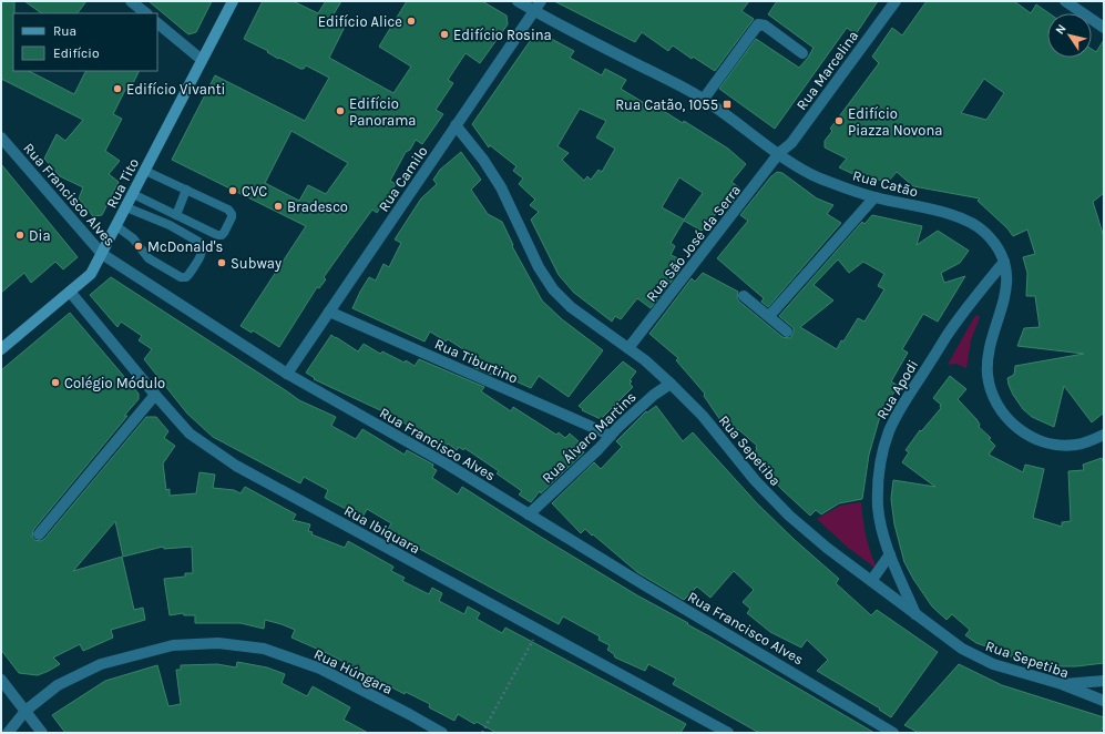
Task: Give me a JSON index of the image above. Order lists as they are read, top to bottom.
{
  "streets": {
    "main road": ["Rua Tito"],
    "street": [
      "Rua Marcelina",
      "Rua Camilo",
      "Rua Catão",
      "Rua Francisco Alves",
      "Rua São José da Serra",
      "Rua Tiburtino",
      "Rua Apodi",
      "Rua Álvaro Martins",
      "Rua Sepetiba",
      "Rua Ibiquara",
      "Rua Húngara"
    ]
  },
  "crossings": [
    ["Rua Marcelina", "Rua Catão"],
    ["Rua Marcelina", "Rua São José da Serra"],
    ["Rua Camilo", "Rua Catão"],
    ["Rua Camilo", "Rua Francisco Alves"],
    ["Rua Camilo", "Rua Tiburtino"],
    ["Rua Camilo", "Rua Sepetiba"],
    ["Rua Tito", "Rua Francisco Alves"],
    ["Rua Tito", "Rua Ibiquara"],
    ["Rua Catão", "Rua São José da Serra"],
    ["Rua Catão", "Rua Apodi"],
    ["Rua Francisco Alves", "Rua Álvaro Martins"],
    ["Rua São José da Serra", "Rua Sepetiba"],
    ["Rua Tiburtino", "Rua Álvaro Martins"],
    ["Rua Apodi", "Rua Sepetiba"],
    ["Rua Álvaro Martins", "Rua Sepetiba"]
  ],
  "places": {
    "other": [
      "Edifício Alice",
      "Edifício Rosina",
      "Edifício Vivanti",
      "Edifício Panorama",
      "Edifício Piazza Novona",
      "CVC",
      "Bradesco",
      "Dia",
      "McDonald's",
      "Subway",
      "Colégio Módulo"
    ],
    "transit": ["Rua Catão, 1055"]
  },
  "legend": ["Rua", "Edifício"],
  "north": "top left"
}
